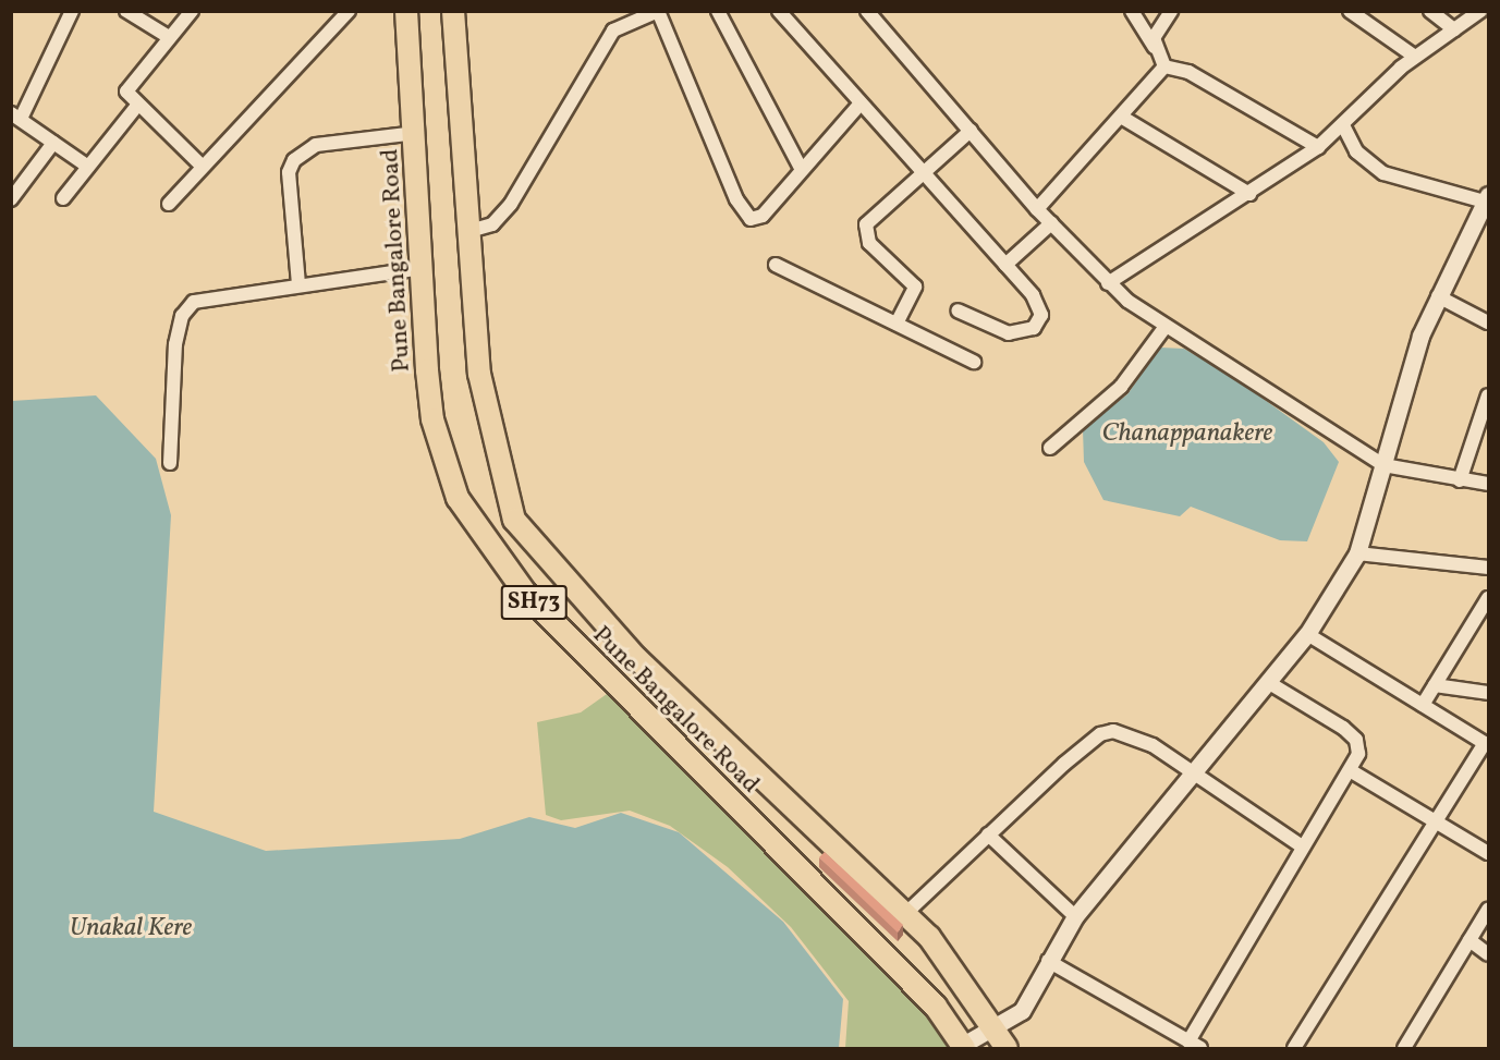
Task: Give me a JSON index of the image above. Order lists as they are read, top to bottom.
{
  "streets": {
    "main road": ["Pune Bangalore Road", "SH73"]
  },
  "water": ["Chanappanakere", "Unakal Kere"]
}
